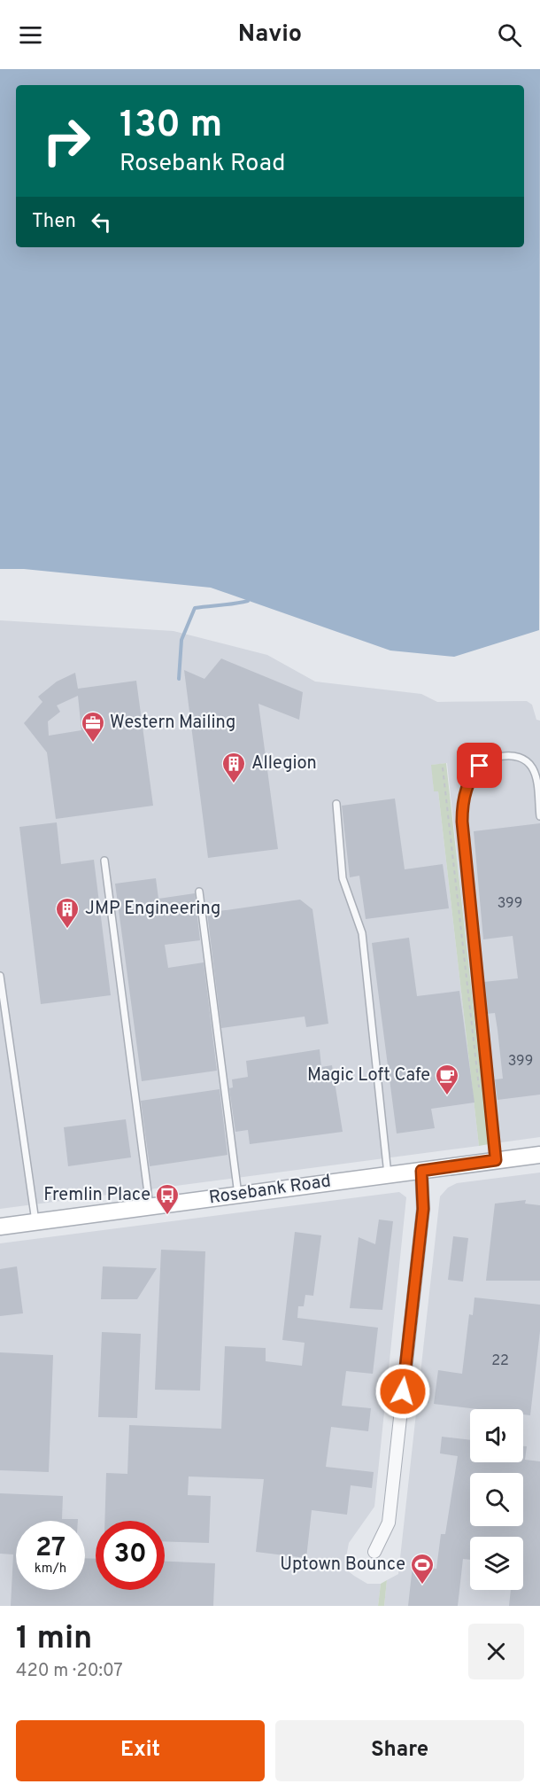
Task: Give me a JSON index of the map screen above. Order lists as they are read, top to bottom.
{
  "streets": {
    "main road": ["Rosebank Road"]
  },
  "places": {
    "office": ["Western Mailing"],
    "building": ["Allegion", "JMP Engineering"],
    "cafe": ["Magic Loft Cafe"],
    "bus stop": ["Fremlin Place"],
    "sports": ["Uptown Bounce"]
  },
  "house_numbers": ["399", "399", "22"],
  "page": {
    "header": "Navio",
    "turn": ["130 m", "Rosebank Road"],
    "then": "Then",
    "speed": "27 km/h",
    "limit": "30",
    "heading": ["1 min", "420 m · 20:07"],
    "buttons": ["Exit", "Share"]
  }
}
